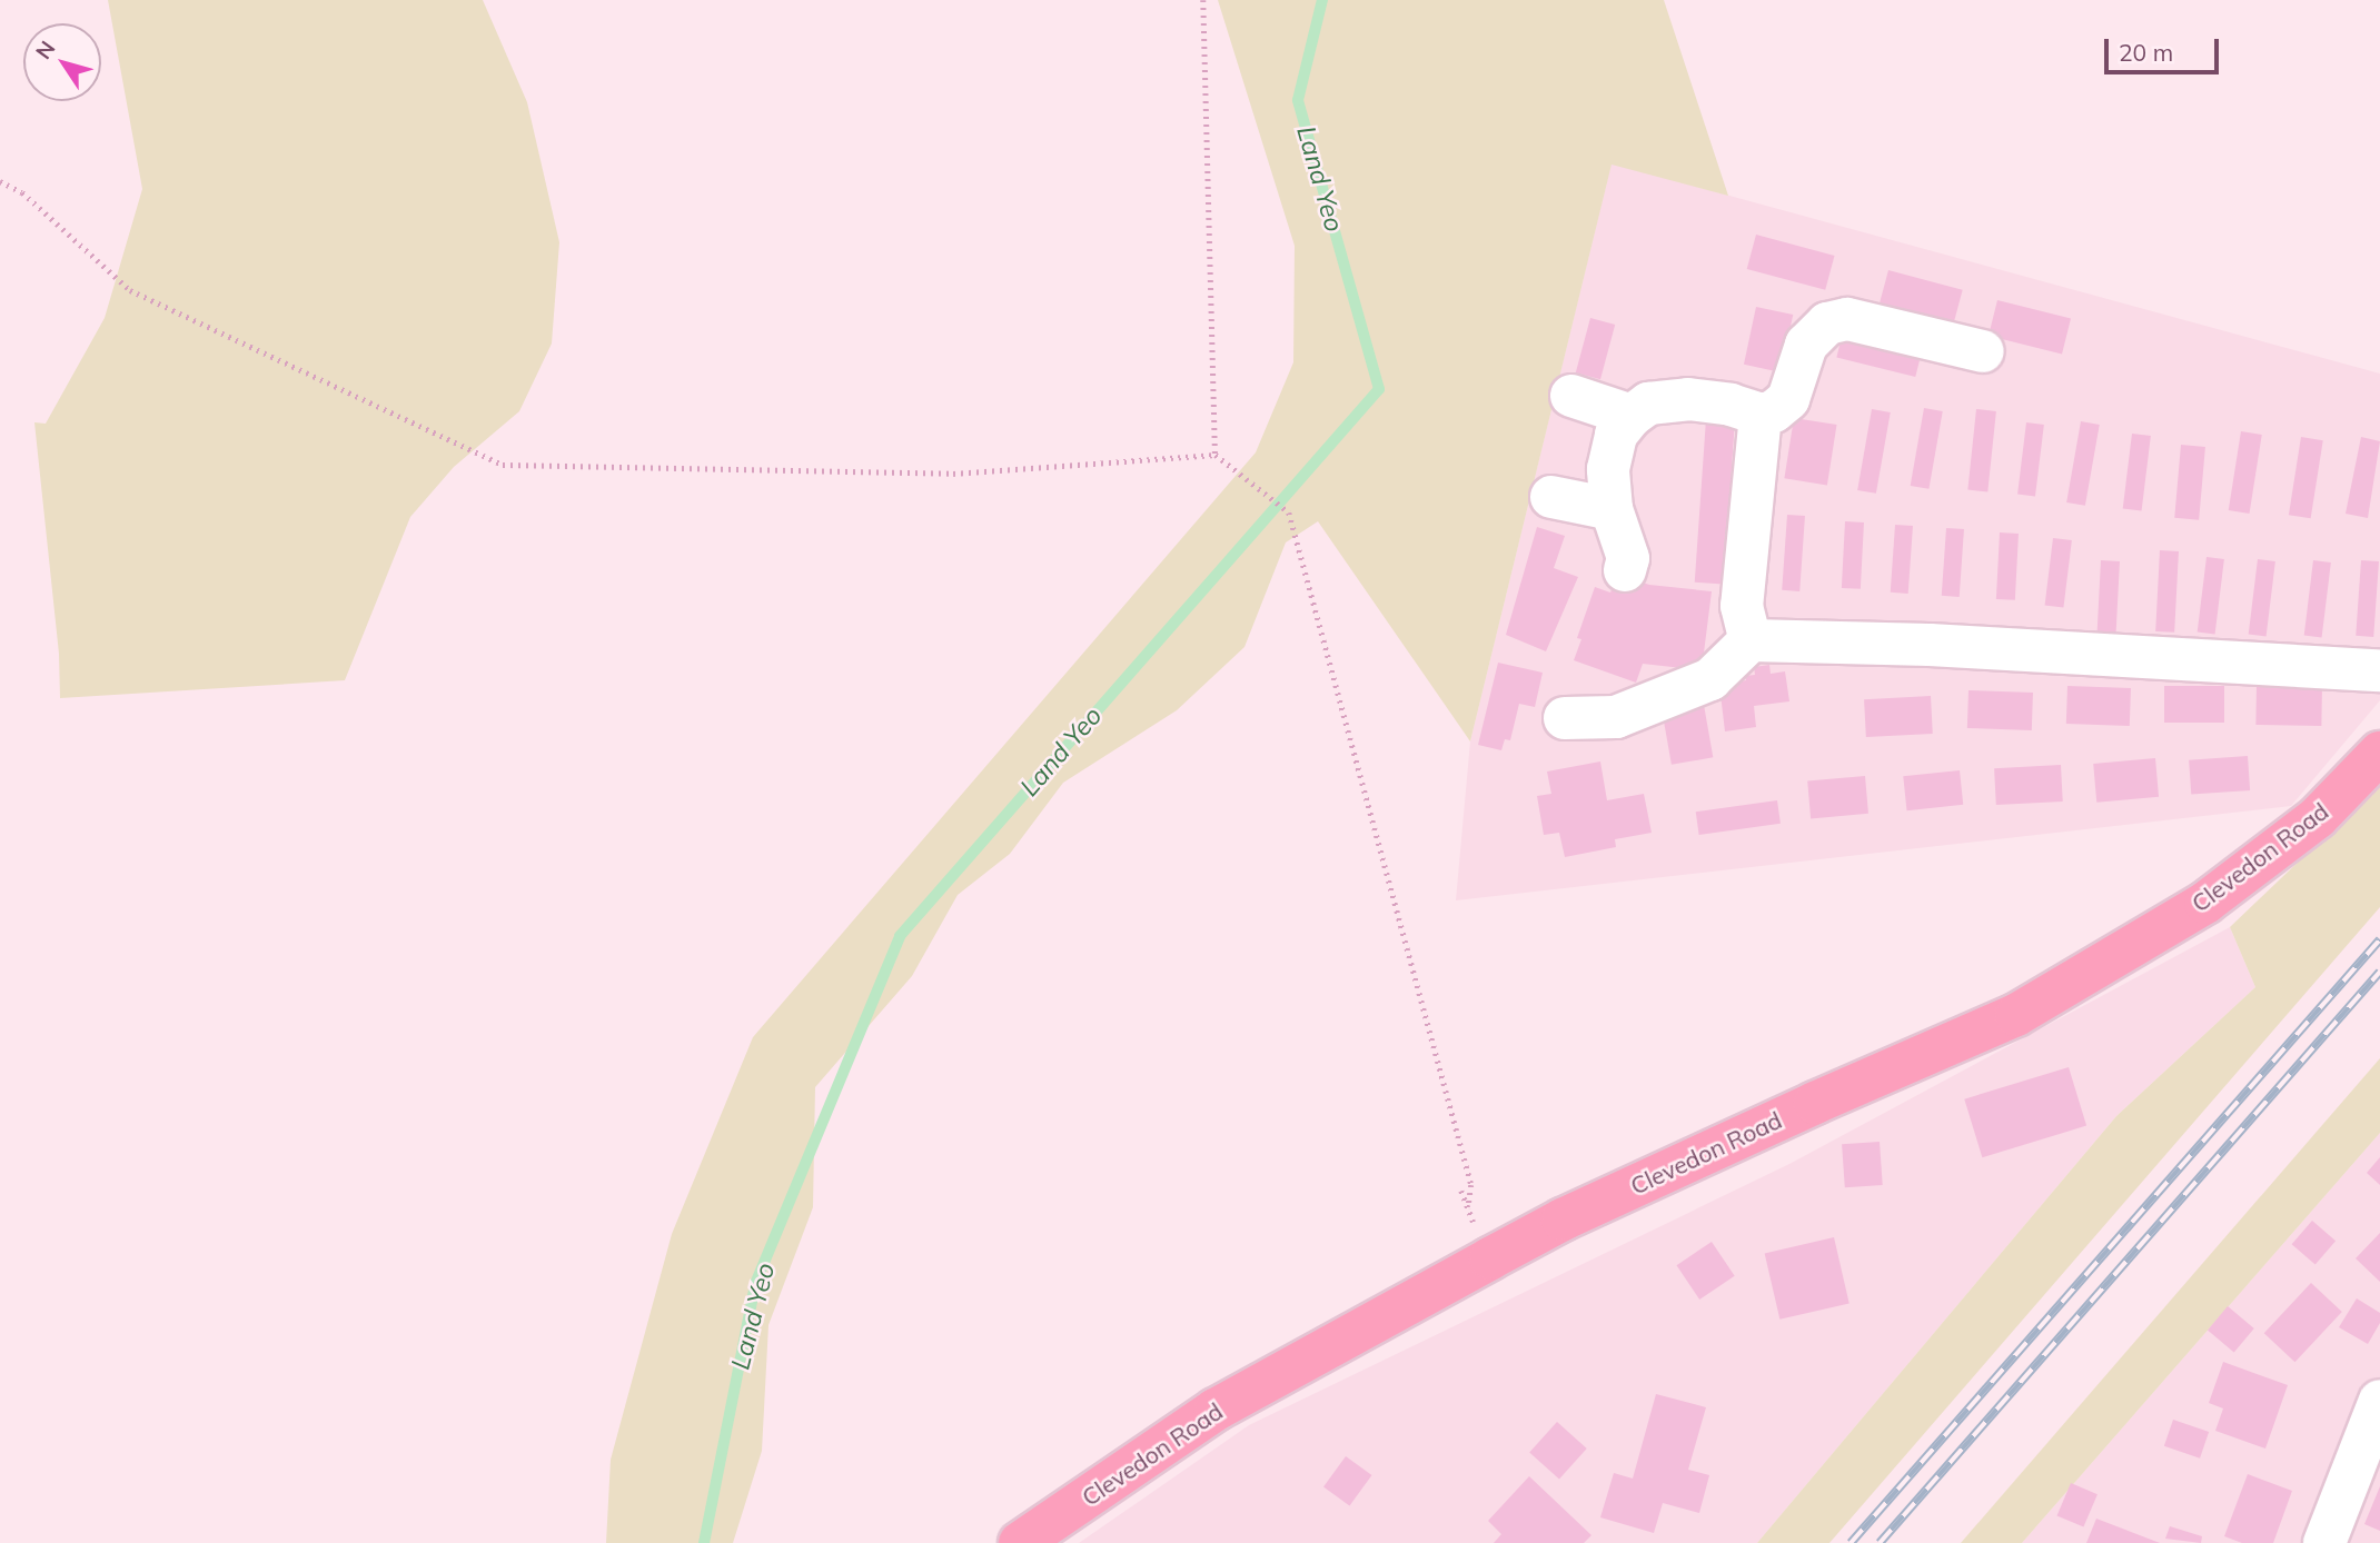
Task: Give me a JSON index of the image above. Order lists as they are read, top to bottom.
{
  "streets": {
    "main road": ["Clevedon Road"]
  },
  "water": ["Land Yeo"],
  "scale_bar": "20 m",
  "north": "top left"
}
